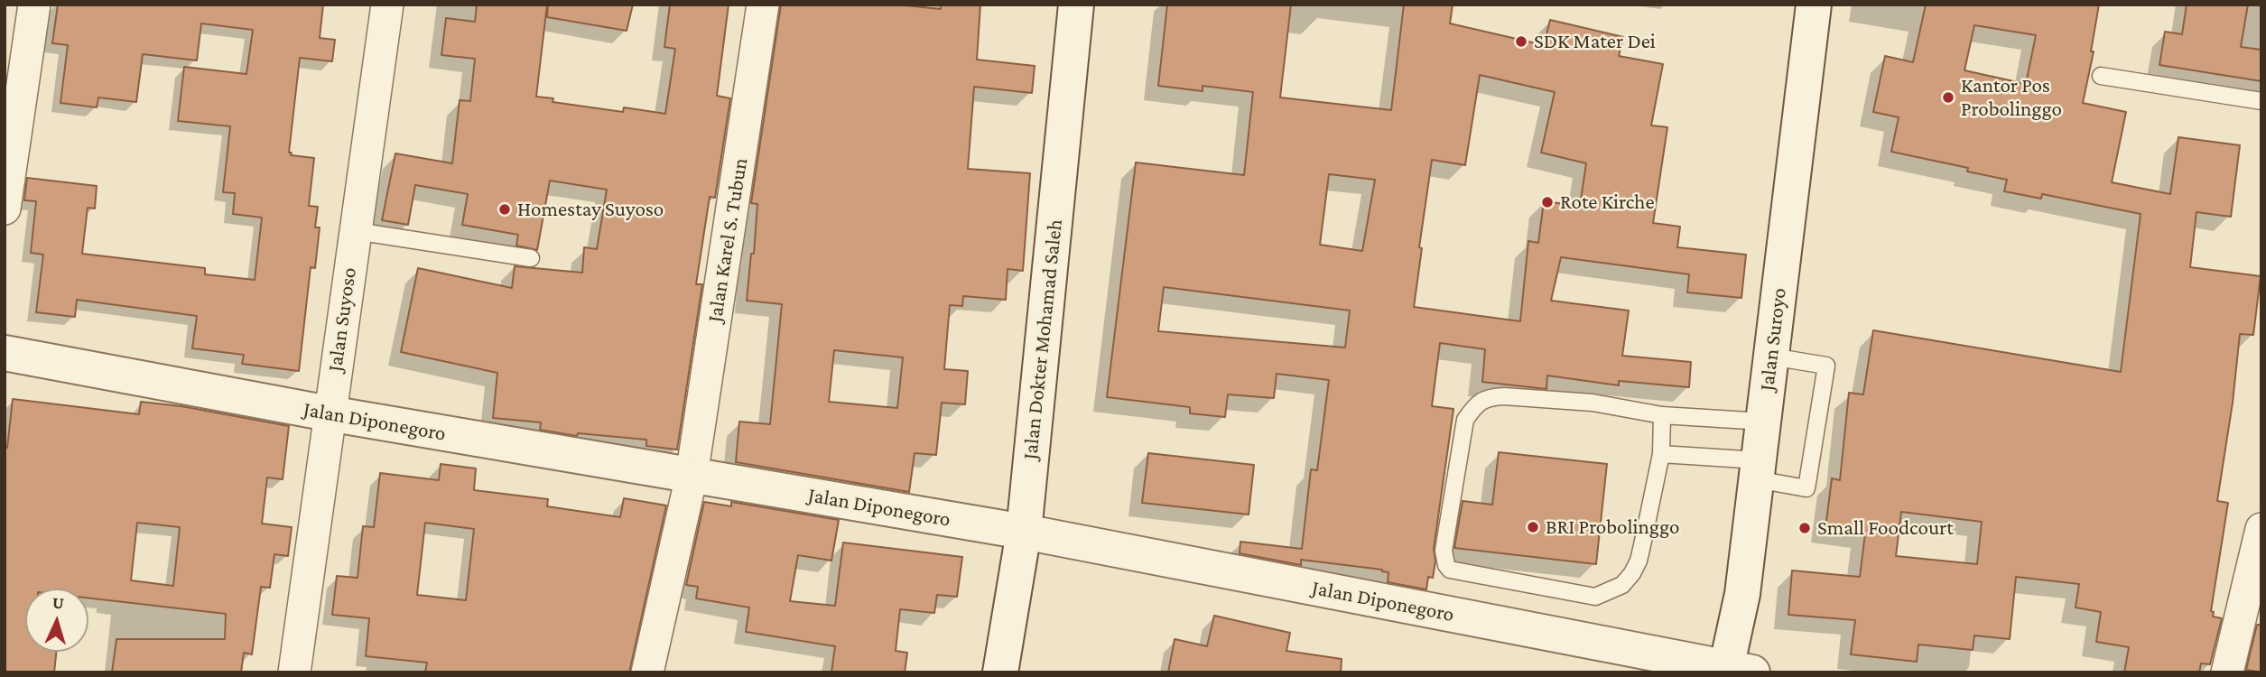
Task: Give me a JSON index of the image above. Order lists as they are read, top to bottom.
{
  "streets": {
    "street": [
      "Jalan Karel S. Tubun",
      "Jalan Suyoso",
      "Jalan Dokter Mohamad Saleh",
      "Jalan Suroyo",
      "Jalan Diponegoro"
    ]
  },
  "crossings": [
    ["Jalan Karel S. Tubun", "Jalan Diponegoro"],
    ["Jalan Suyoso", "Jalan Diponegoro"],
    ["Jalan Dokter Mohamad Saleh", "Jalan Diponegoro"],
    ["Jalan Suroyo", "Jalan Diponegoro"]
  ],
  "places": [
    "SDK Mater Dei",
    "Kantor Pos Probolinggo",
    "Rote Kirche",
    "Homestay Suyoso",
    "BRI Probolinggo",
    "Small Foodcourt"
  ],
  "north": "top"
}
